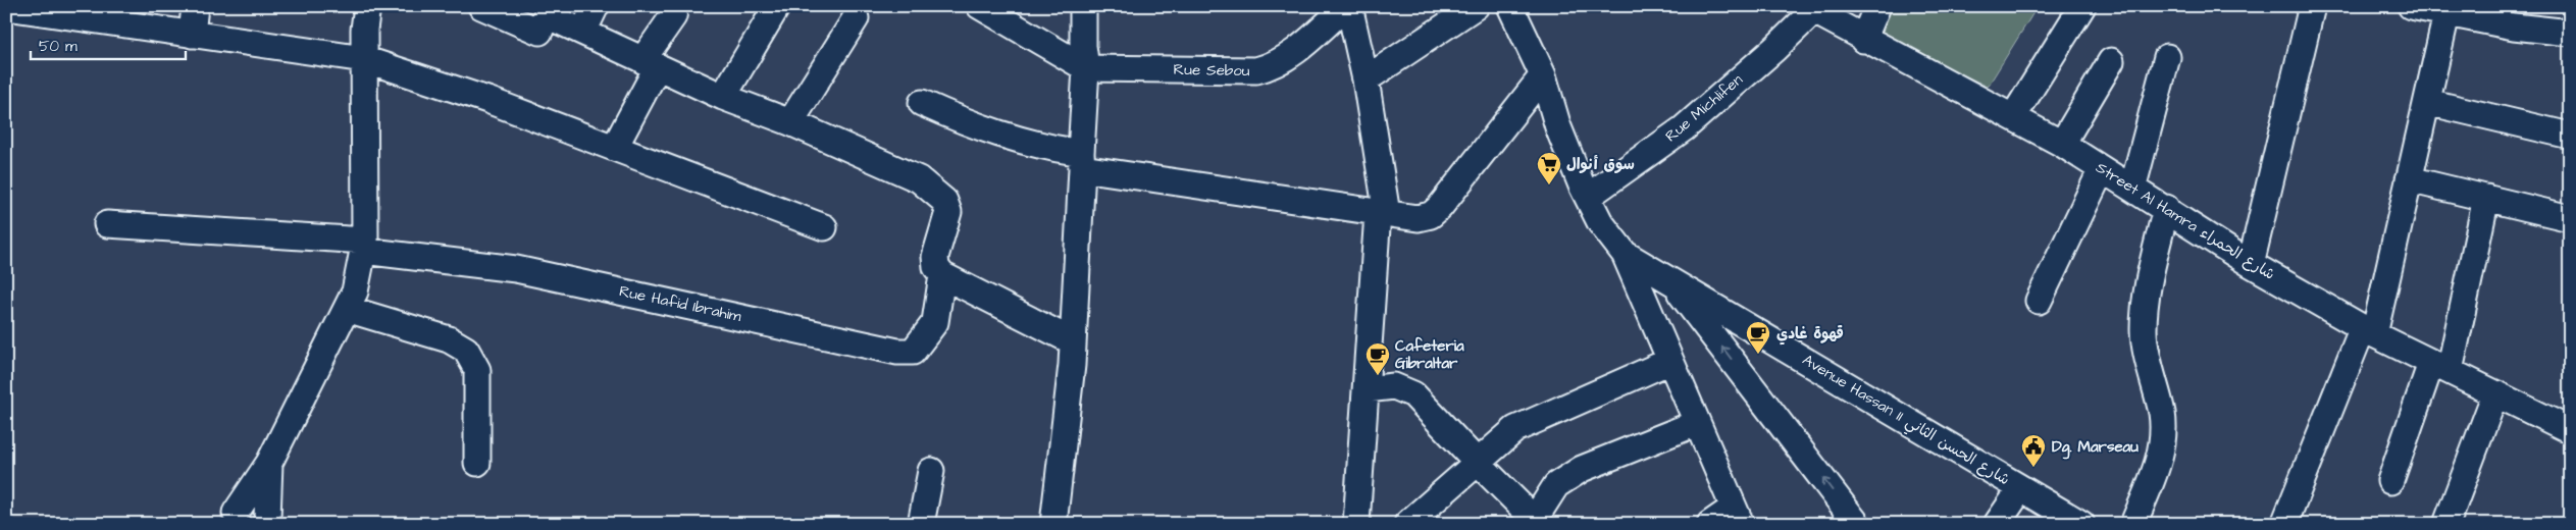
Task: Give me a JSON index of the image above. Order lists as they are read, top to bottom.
{
  "streets": {
    "street": [
      "Rue Sebou",
      "Rue Michlifen",
      "Street Al Hamra شارع الحمراء",
      "Rue Hafid Ibrahim",
      "Avenue Hassan II شارع الحسن الثاني"
    ]
  },
  "crossings": [
    ["Rue Michlifen", "Street Al Hamra شارع الحمراء"],
    ["Rue Michlifen", "Avenue Hassan II شارع الحسن الثاني"]
  ],
  "places": {
    "supermarket": ["سوق أنوال"],
    "cafe": ["قهوة غادي", "Cafeteria Gibraltar"],
    "public building": ["Dg. Marseau"]
  },
  "scale_bar": "50 m"
}
